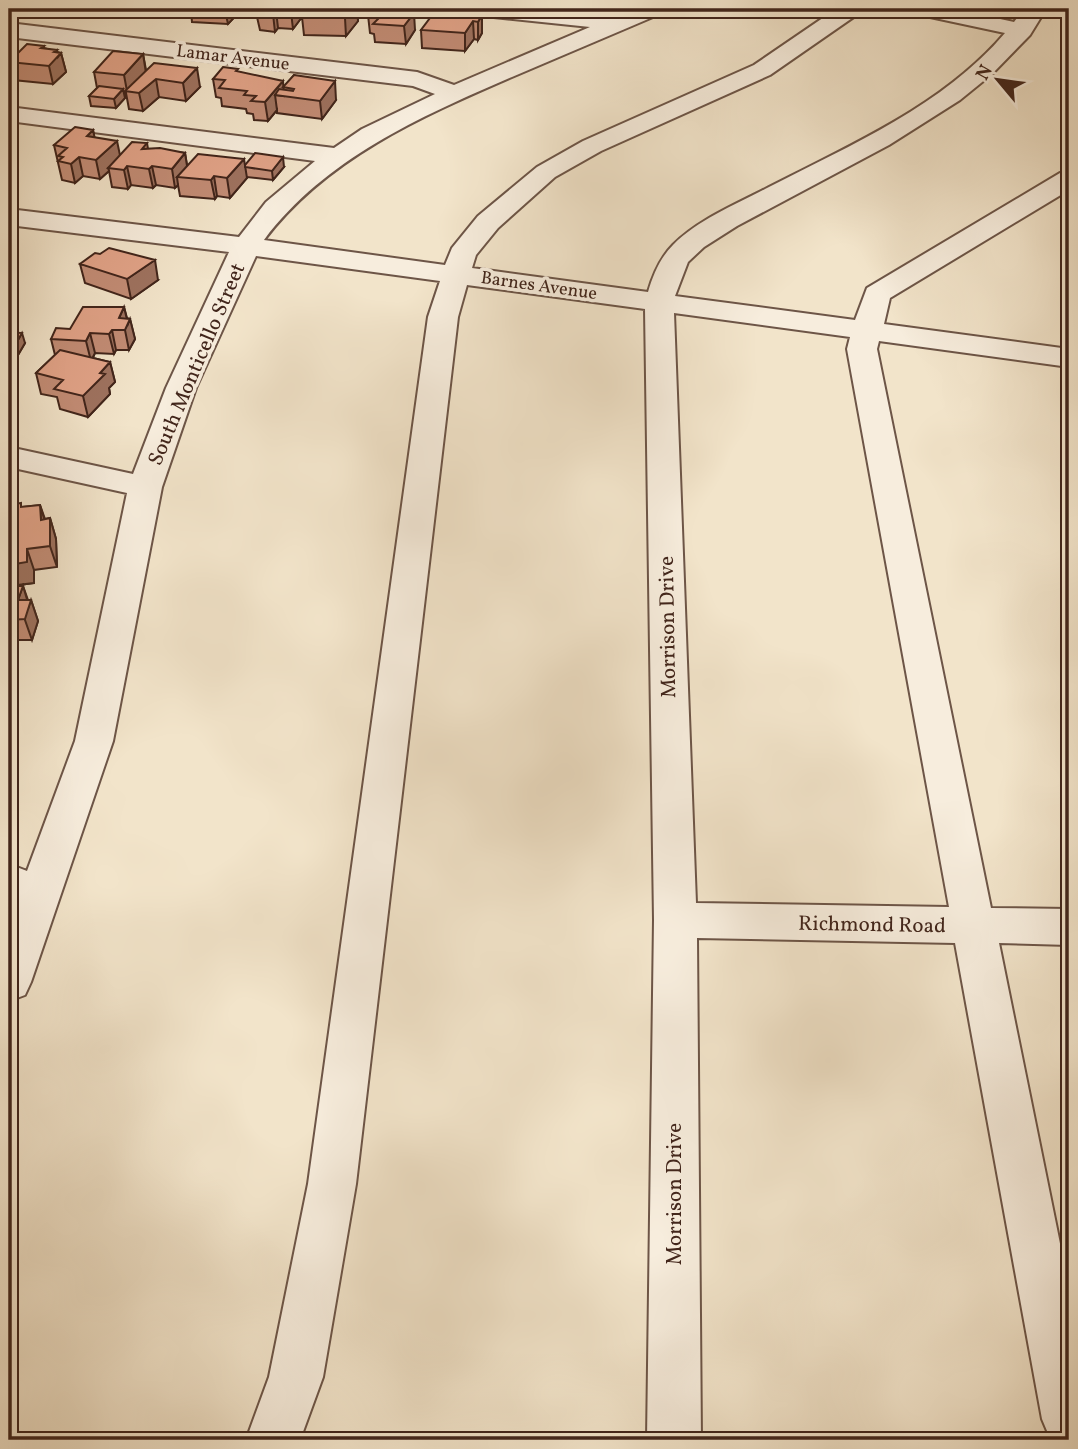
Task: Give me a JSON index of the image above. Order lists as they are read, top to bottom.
{
  "streets": {
    "street": [
      "Lamar Avenue",
      "Barnes Avenue",
      "South Monticello Street",
      "Morrison Drive",
      "Richmond Road"
    ]
  },
  "crossings": [
    ["Lamar Avenue", "South Monticello Street"],
    ["Barnes Avenue", "South Monticello Street"],
    ["Barnes Avenue", "Morrison Drive"],
    ["Morrison Drive", "Richmond Road"]
  ],
  "north": "top left"
}
